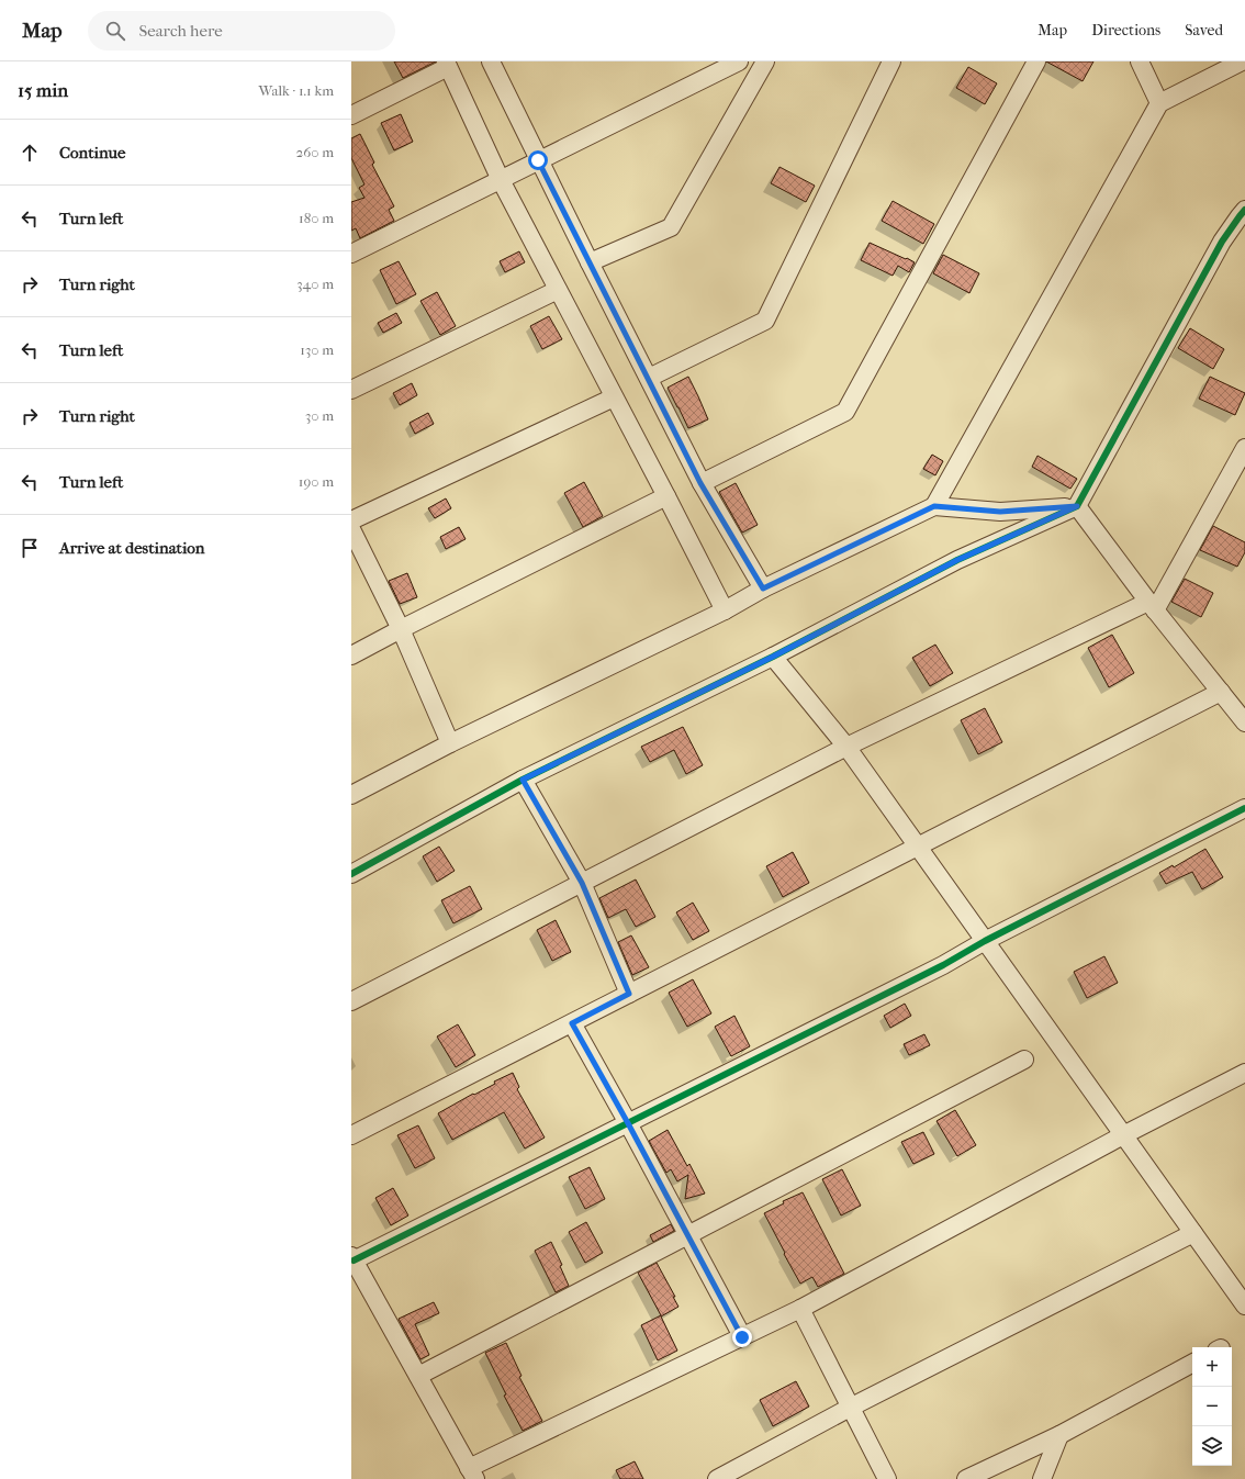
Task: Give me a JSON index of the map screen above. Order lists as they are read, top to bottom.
{
  "page": {
    "header": "Map",
    "search": "Search here",
    "nav": ["Map", "Directions", "Saved"],
    "heading": ["15 min", "Walk · 1.1 km"],
    "list": [
      ["Continue", "260 m"],
      ["Turn left", "180 m"],
      ["Turn right", "340 m"],
      ["Turn left", "130 m"],
      ["Turn right", "30 m"],
      ["Turn left", "190 m"],
      "Arrive at destination"
    ],
    "map_buttons": ["+", "−"]
  }
}
